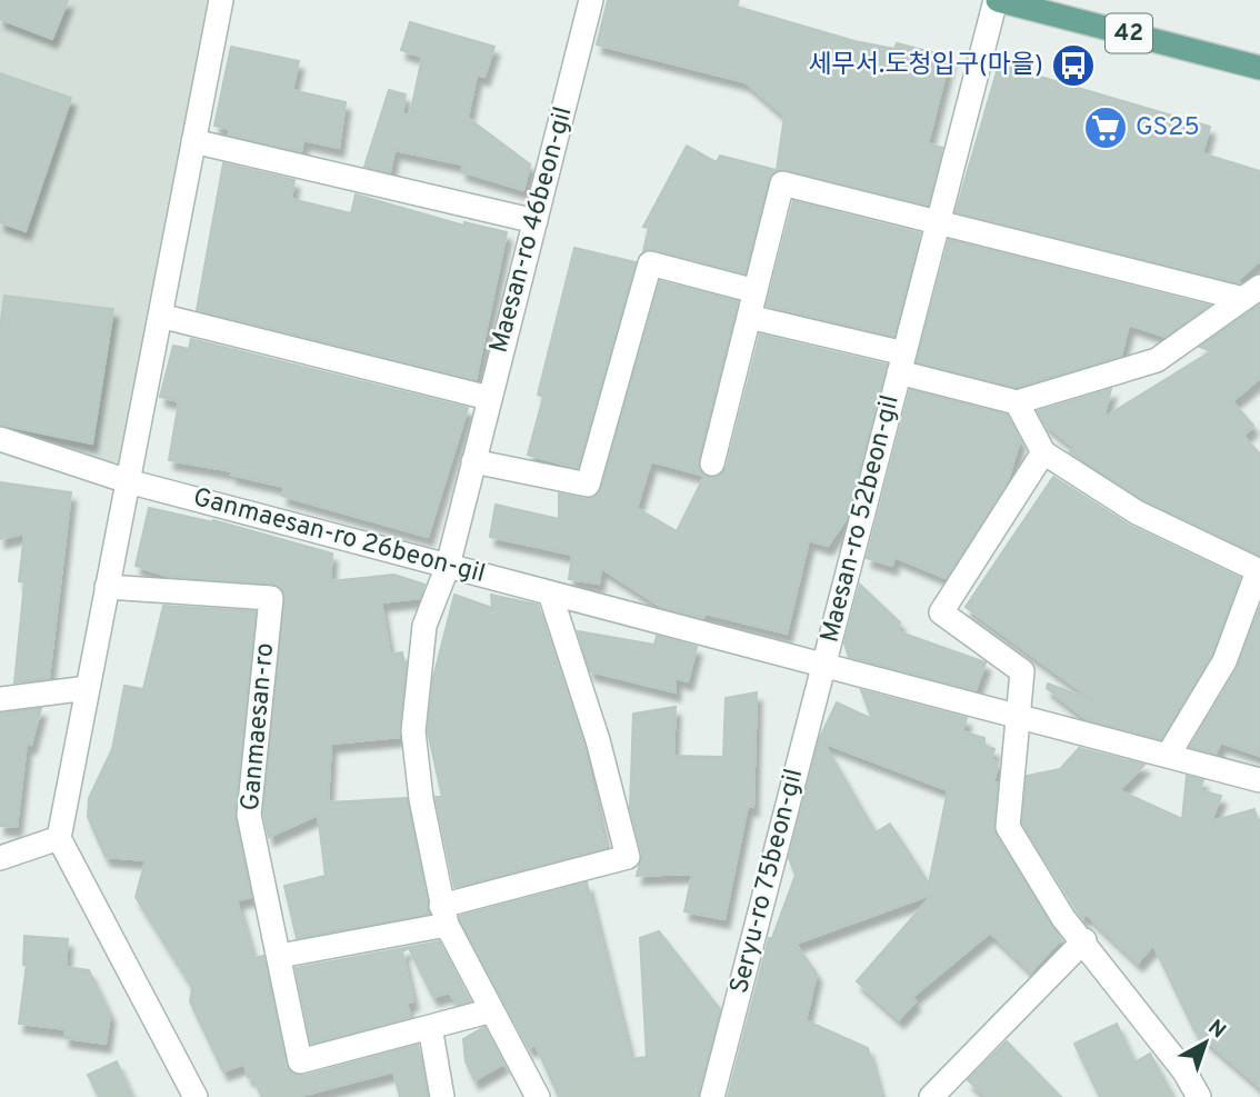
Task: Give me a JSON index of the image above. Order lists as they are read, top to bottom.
{
  "streets": {
    "main road": ["42"],
    "street": [
      "Maesan-ro 46beon-gil",
      "Maesan-ro 52beon-gil",
      "Ganmaesan-ro 26beon-gil",
      "Ganmaesan-ro",
      "Seryu-ro 75beon-gil"
    ]
  },
  "crossings": [
    ["42", "Maesan-ro 52beon-gil"],
    ["Maesan-ro 46beon-gil", "Ganmaesan-ro 26beon-gil"],
    ["Maesan-ro 52beon-gil", "Ganmaesan-ro 26beon-gil"],
    ["Maesan-ro 52beon-gil", "Seryu-ro 75beon-gil"],
    ["Ganmaesan-ro 26beon-gil", "Seryu-ro 75beon-gil"]
  ],
  "places": {
    "bus stop": ["세무서.도청입구(마을)"],
    "supermarket": ["GS25"]
  },
  "north": "top right"
}
